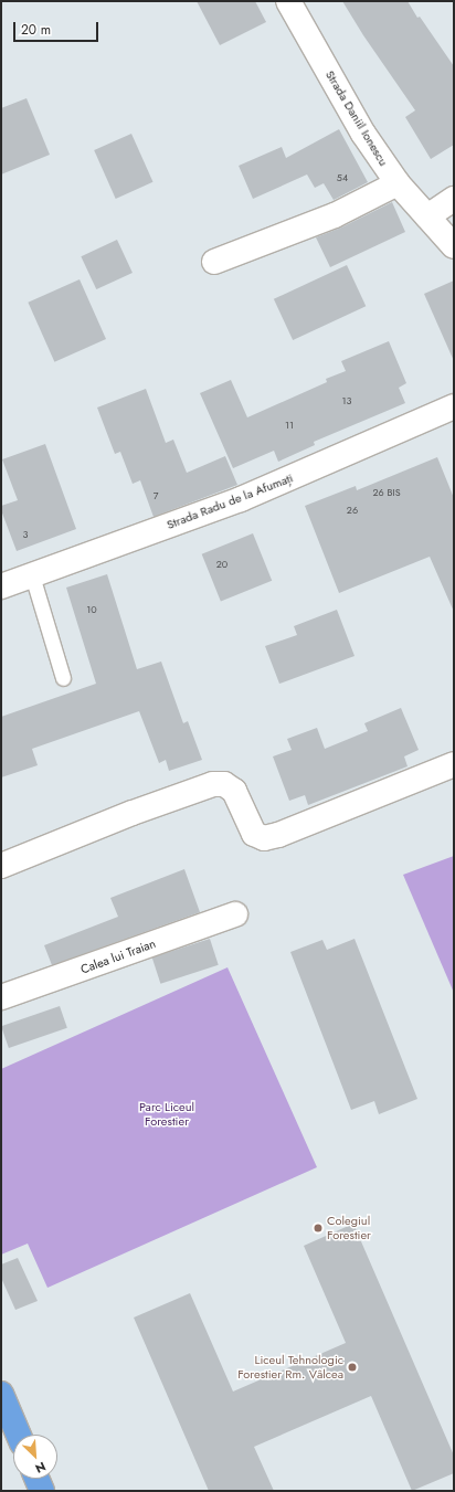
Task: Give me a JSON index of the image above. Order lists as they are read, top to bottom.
{
  "streets": {
    "street": ["Strada Daniil Ionescu", "Strada Radu de la Afumați", "Calea lui Traian"]
  },
  "parks": ["Parc Liceul Forestier"],
  "places": ["Colegiul Forestier", "Liceul Tehnologic Forestier Rm. Vâlcea"],
  "house_numbers": [
    "54",
    "13",
    "11",
    "26 BIS",
    "7",
    "26",
    "3",
    "20",
    "10"
  ],
  "scale_bar": "20 m",
  "north": "bottom right"
}
